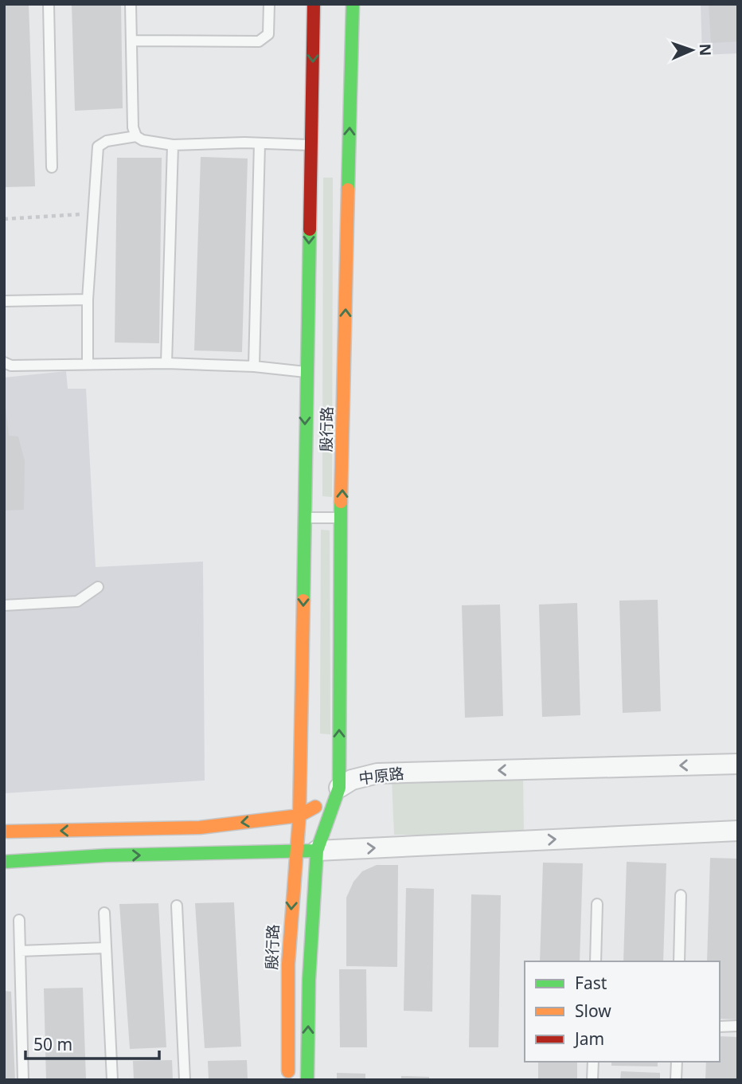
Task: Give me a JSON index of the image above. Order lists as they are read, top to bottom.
{
  "streets": {
    "main road": ["殷行路", "中原路"]
  },
  "crossings": [
    ["殷行路", "中原路"]
  ],
  "legend": ["Fast", "Slow", "Jam"],
  "scale_bar": "50 m",
  "north": "right"
}
